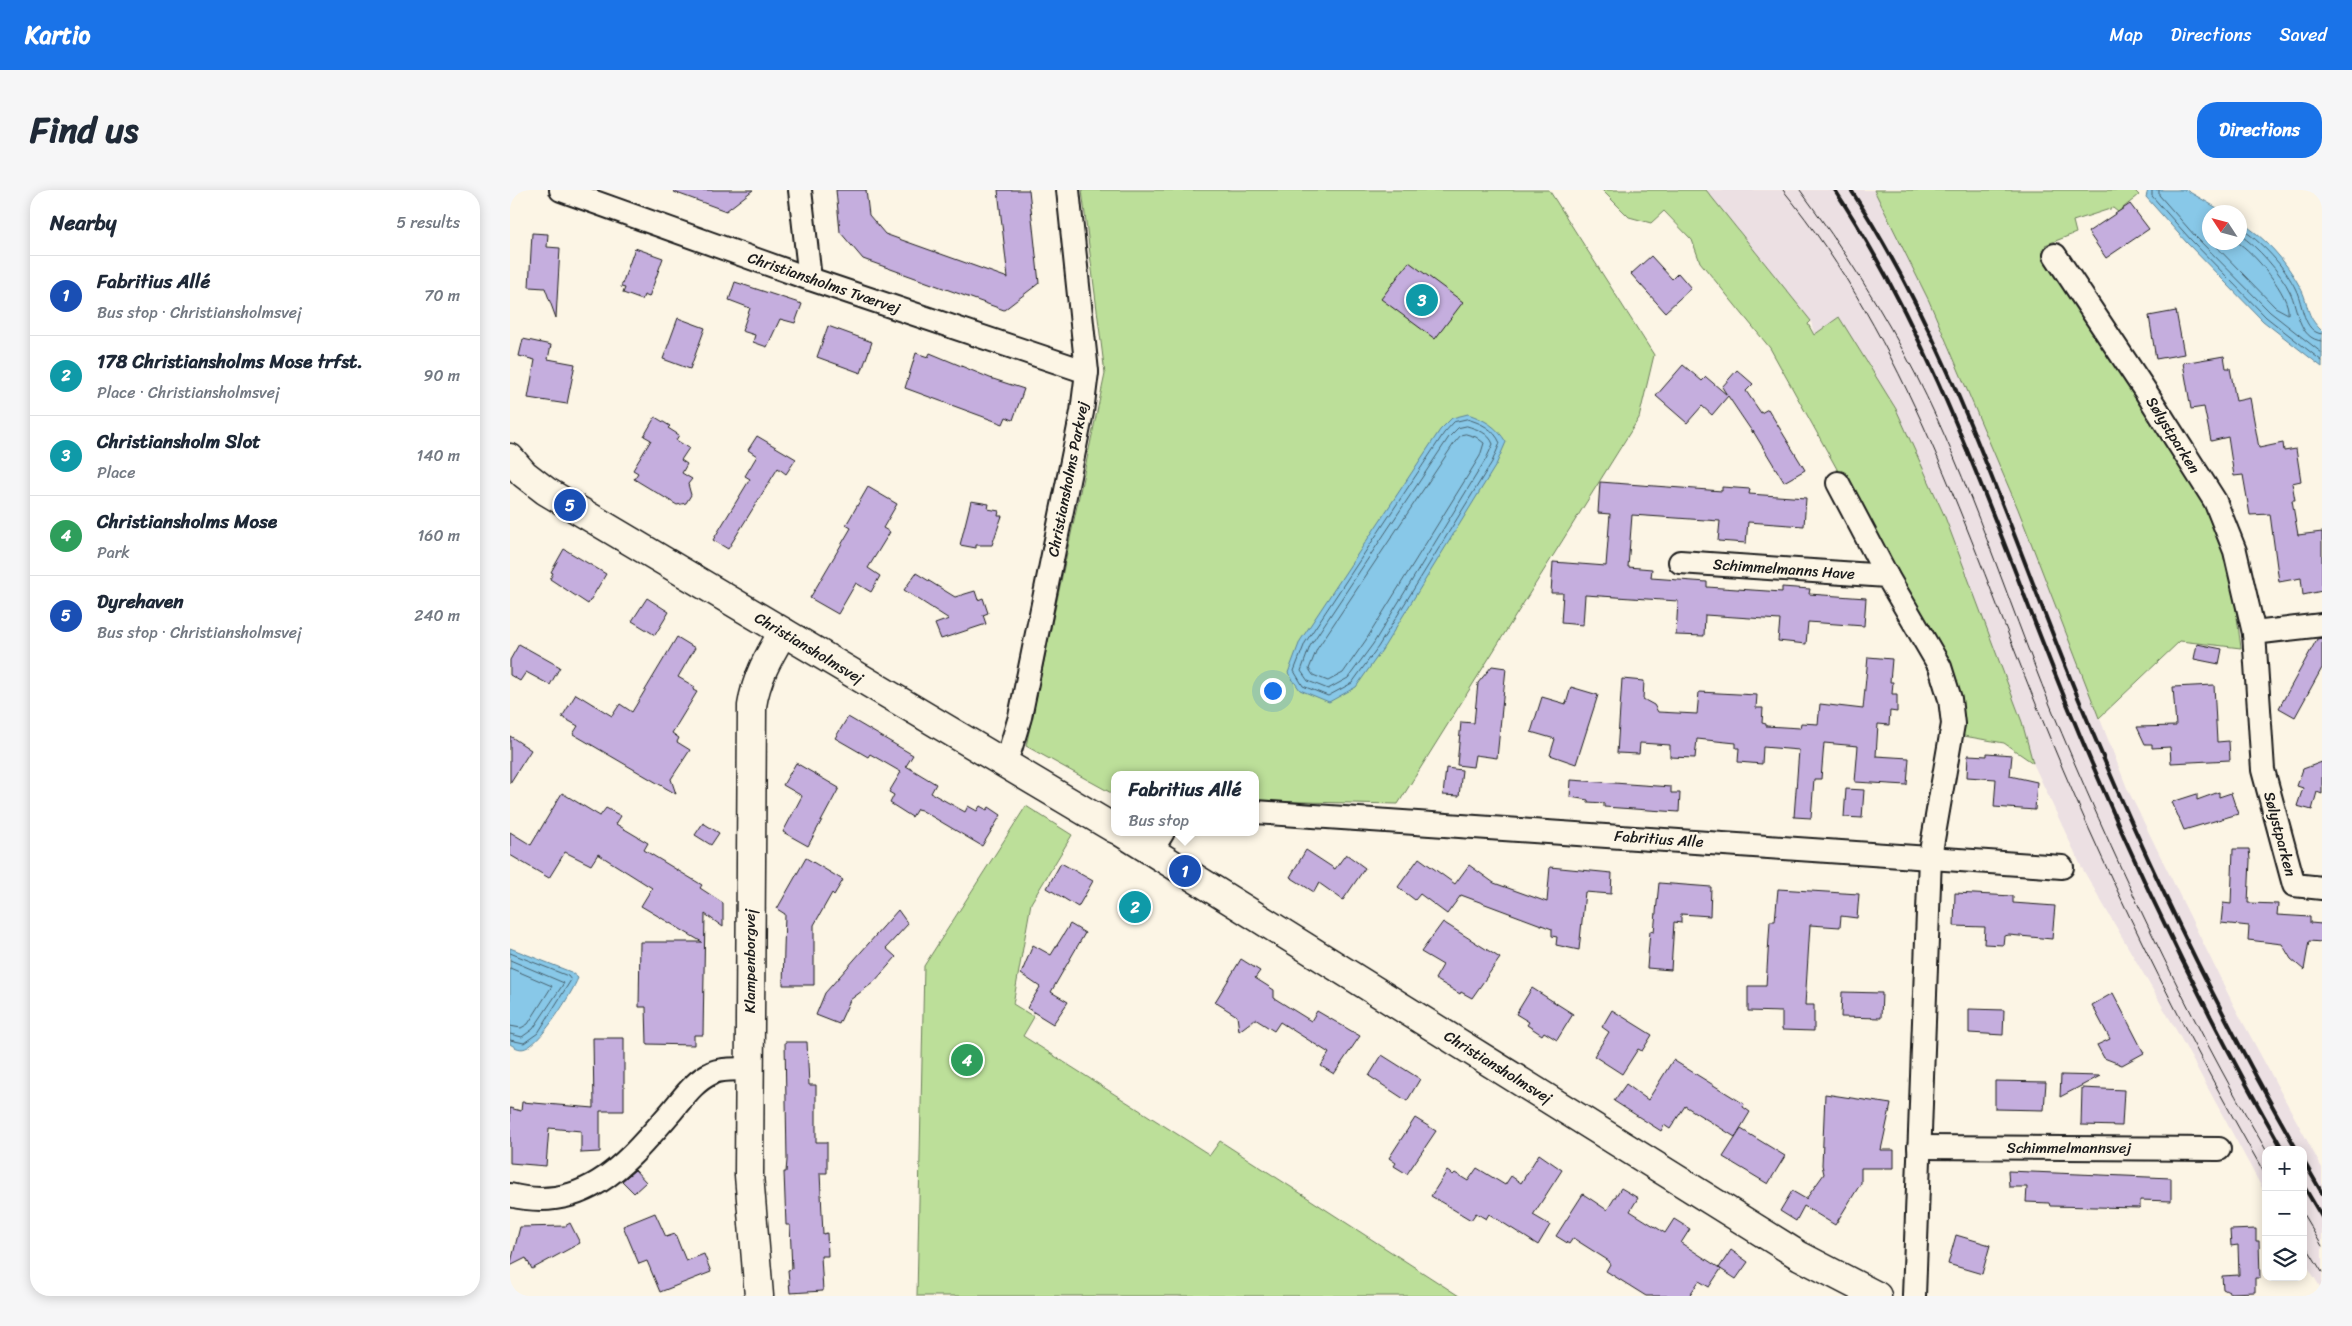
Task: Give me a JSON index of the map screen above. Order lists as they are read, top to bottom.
{
  "streets": {
    "street": [
      "Christiansholms Tværvej",
      "Sølystparken",
      "Christiansholms Parkvej",
      "Schimmelmanns Have",
      "Christiansholmsvej",
      "Fabritius Alle",
      "Klampenborgvej",
      "Schimmelmannsvej"
    ]
  },
  "crossings": [
    ["Christiansholms Tværvej", "Christiansholms Parkvej"],
    ["Christiansholms Parkvej", "Christiansholmsvej"],
    ["Schimmelmanns Have", "Fabritius Alle"],
    ["Christiansholmsvej", "Klampenborgvej"]
  ],
  "north": "top left",
  "page": {
    "header": "Kartio",
    "nav": ["Map", "Directions", "Saved"],
    "title": "Find us",
    "buttons": "Directions",
    "heading": ["Nearby", "5 results"],
    "list": [
      {
        "mark": "1",
        "name": "Fabritius Allé",
        "note": "Bus stop · Christiansholmsvej",
        "value": "70 m"
      },
      {
        "mark": "2",
        "name": "178 Christiansholms Mose trfst.",
        "note": "Place · Christiansholmsvej",
        "value": "90 m"
      },
      {
        "mark": "3",
        "name": "Christiansholm Slot",
        "note": "Place",
        "value": "140 m"
      },
      {
        "mark": "4",
        "name": "Christiansholms Mose",
        "note": "Park",
        "value": "160 m"
      },
      {
        "mark": "5",
        "name": "Dyrehaven",
        "note": "Bus stop · Christiansholmsvej",
        "value": "240 m"
      }
    ],
    "pins": [
      "3",
      "5",
      "1",
      "2",
      "4"
    ],
    "popup": ["Fabritius Allé", "Bus stop"],
    "map_buttons": ["+", "−"]
  }
}
